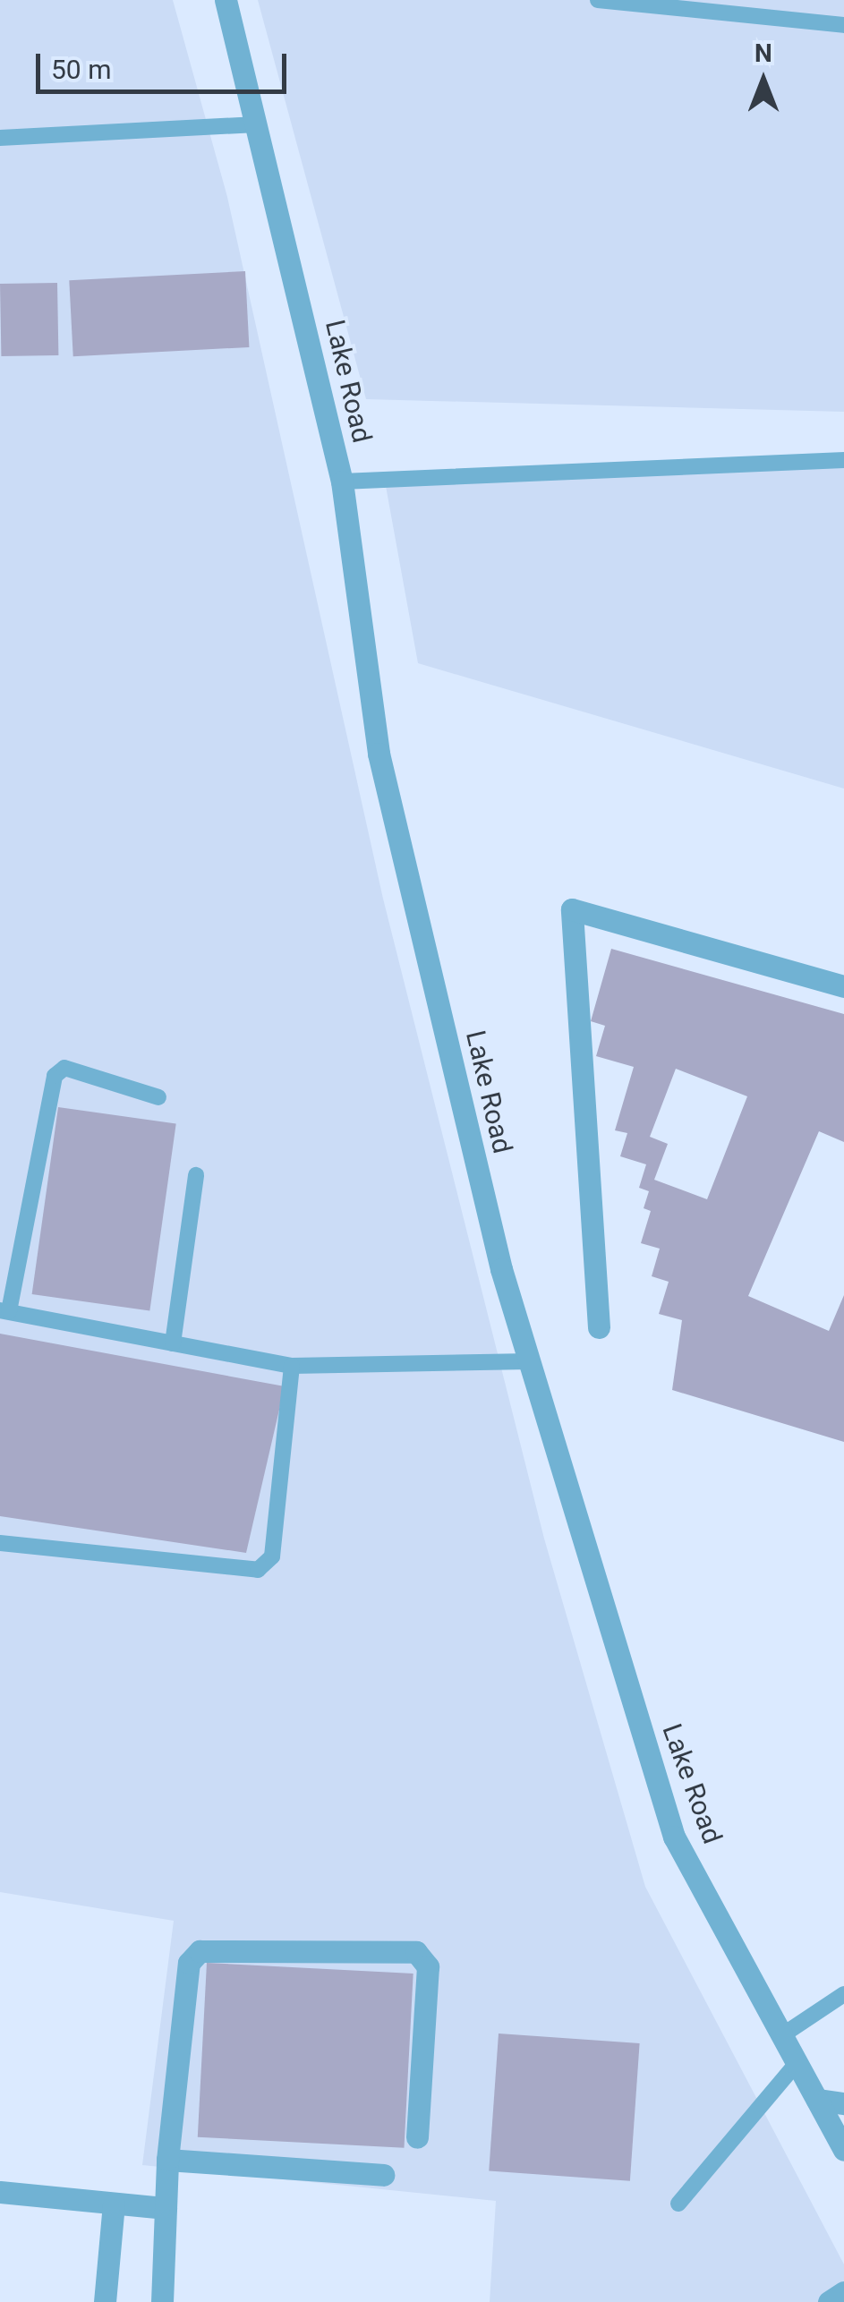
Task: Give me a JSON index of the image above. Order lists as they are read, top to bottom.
{
  "streets": {
    "street": ["Lake Road"]
  },
  "scale_bar": "50 m",
  "north": "top"
}
